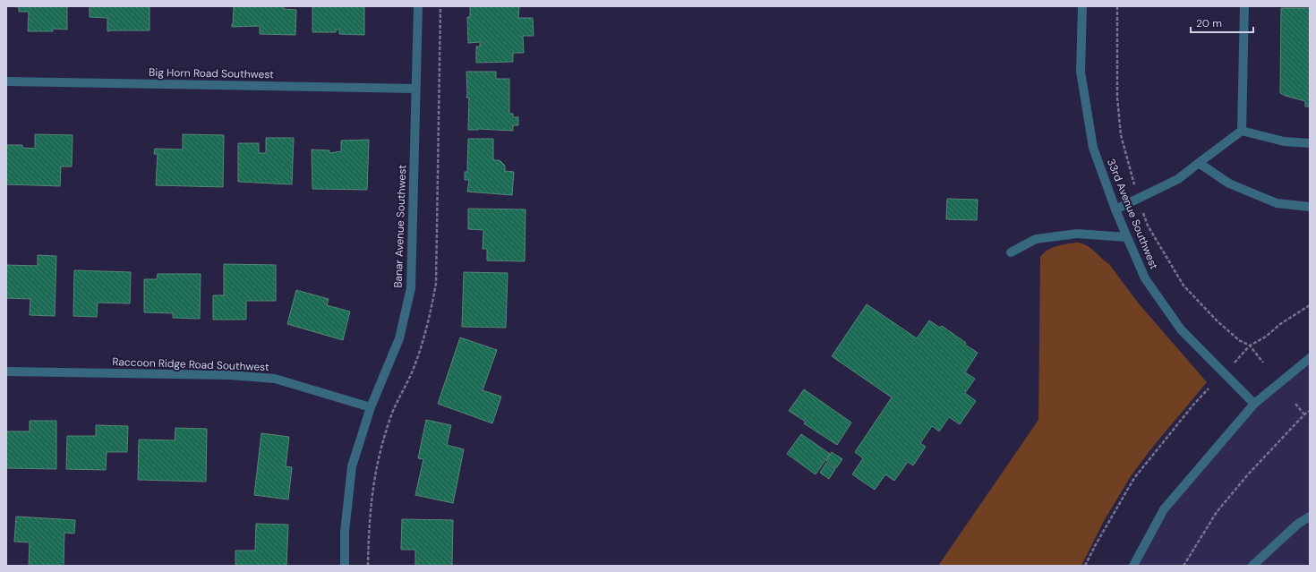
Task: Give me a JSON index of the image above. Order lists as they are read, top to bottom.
{
  "streets": {
    "street": [
      "Big Horn Road Southwest",
      "33rd Avenue Southwest",
      "Banar Avenue Southwest",
      "Raccoon Ridge Road Southwest"
    ]
  },
  "crossings": [
    ["Big Horn Road Southwest", "Banar Avenue Southwest"],
    ["Banar Avenue Southwest", "Raccoon Ridge Road Southwest"]
  ],
  "scale_bar": "20 m"
}
